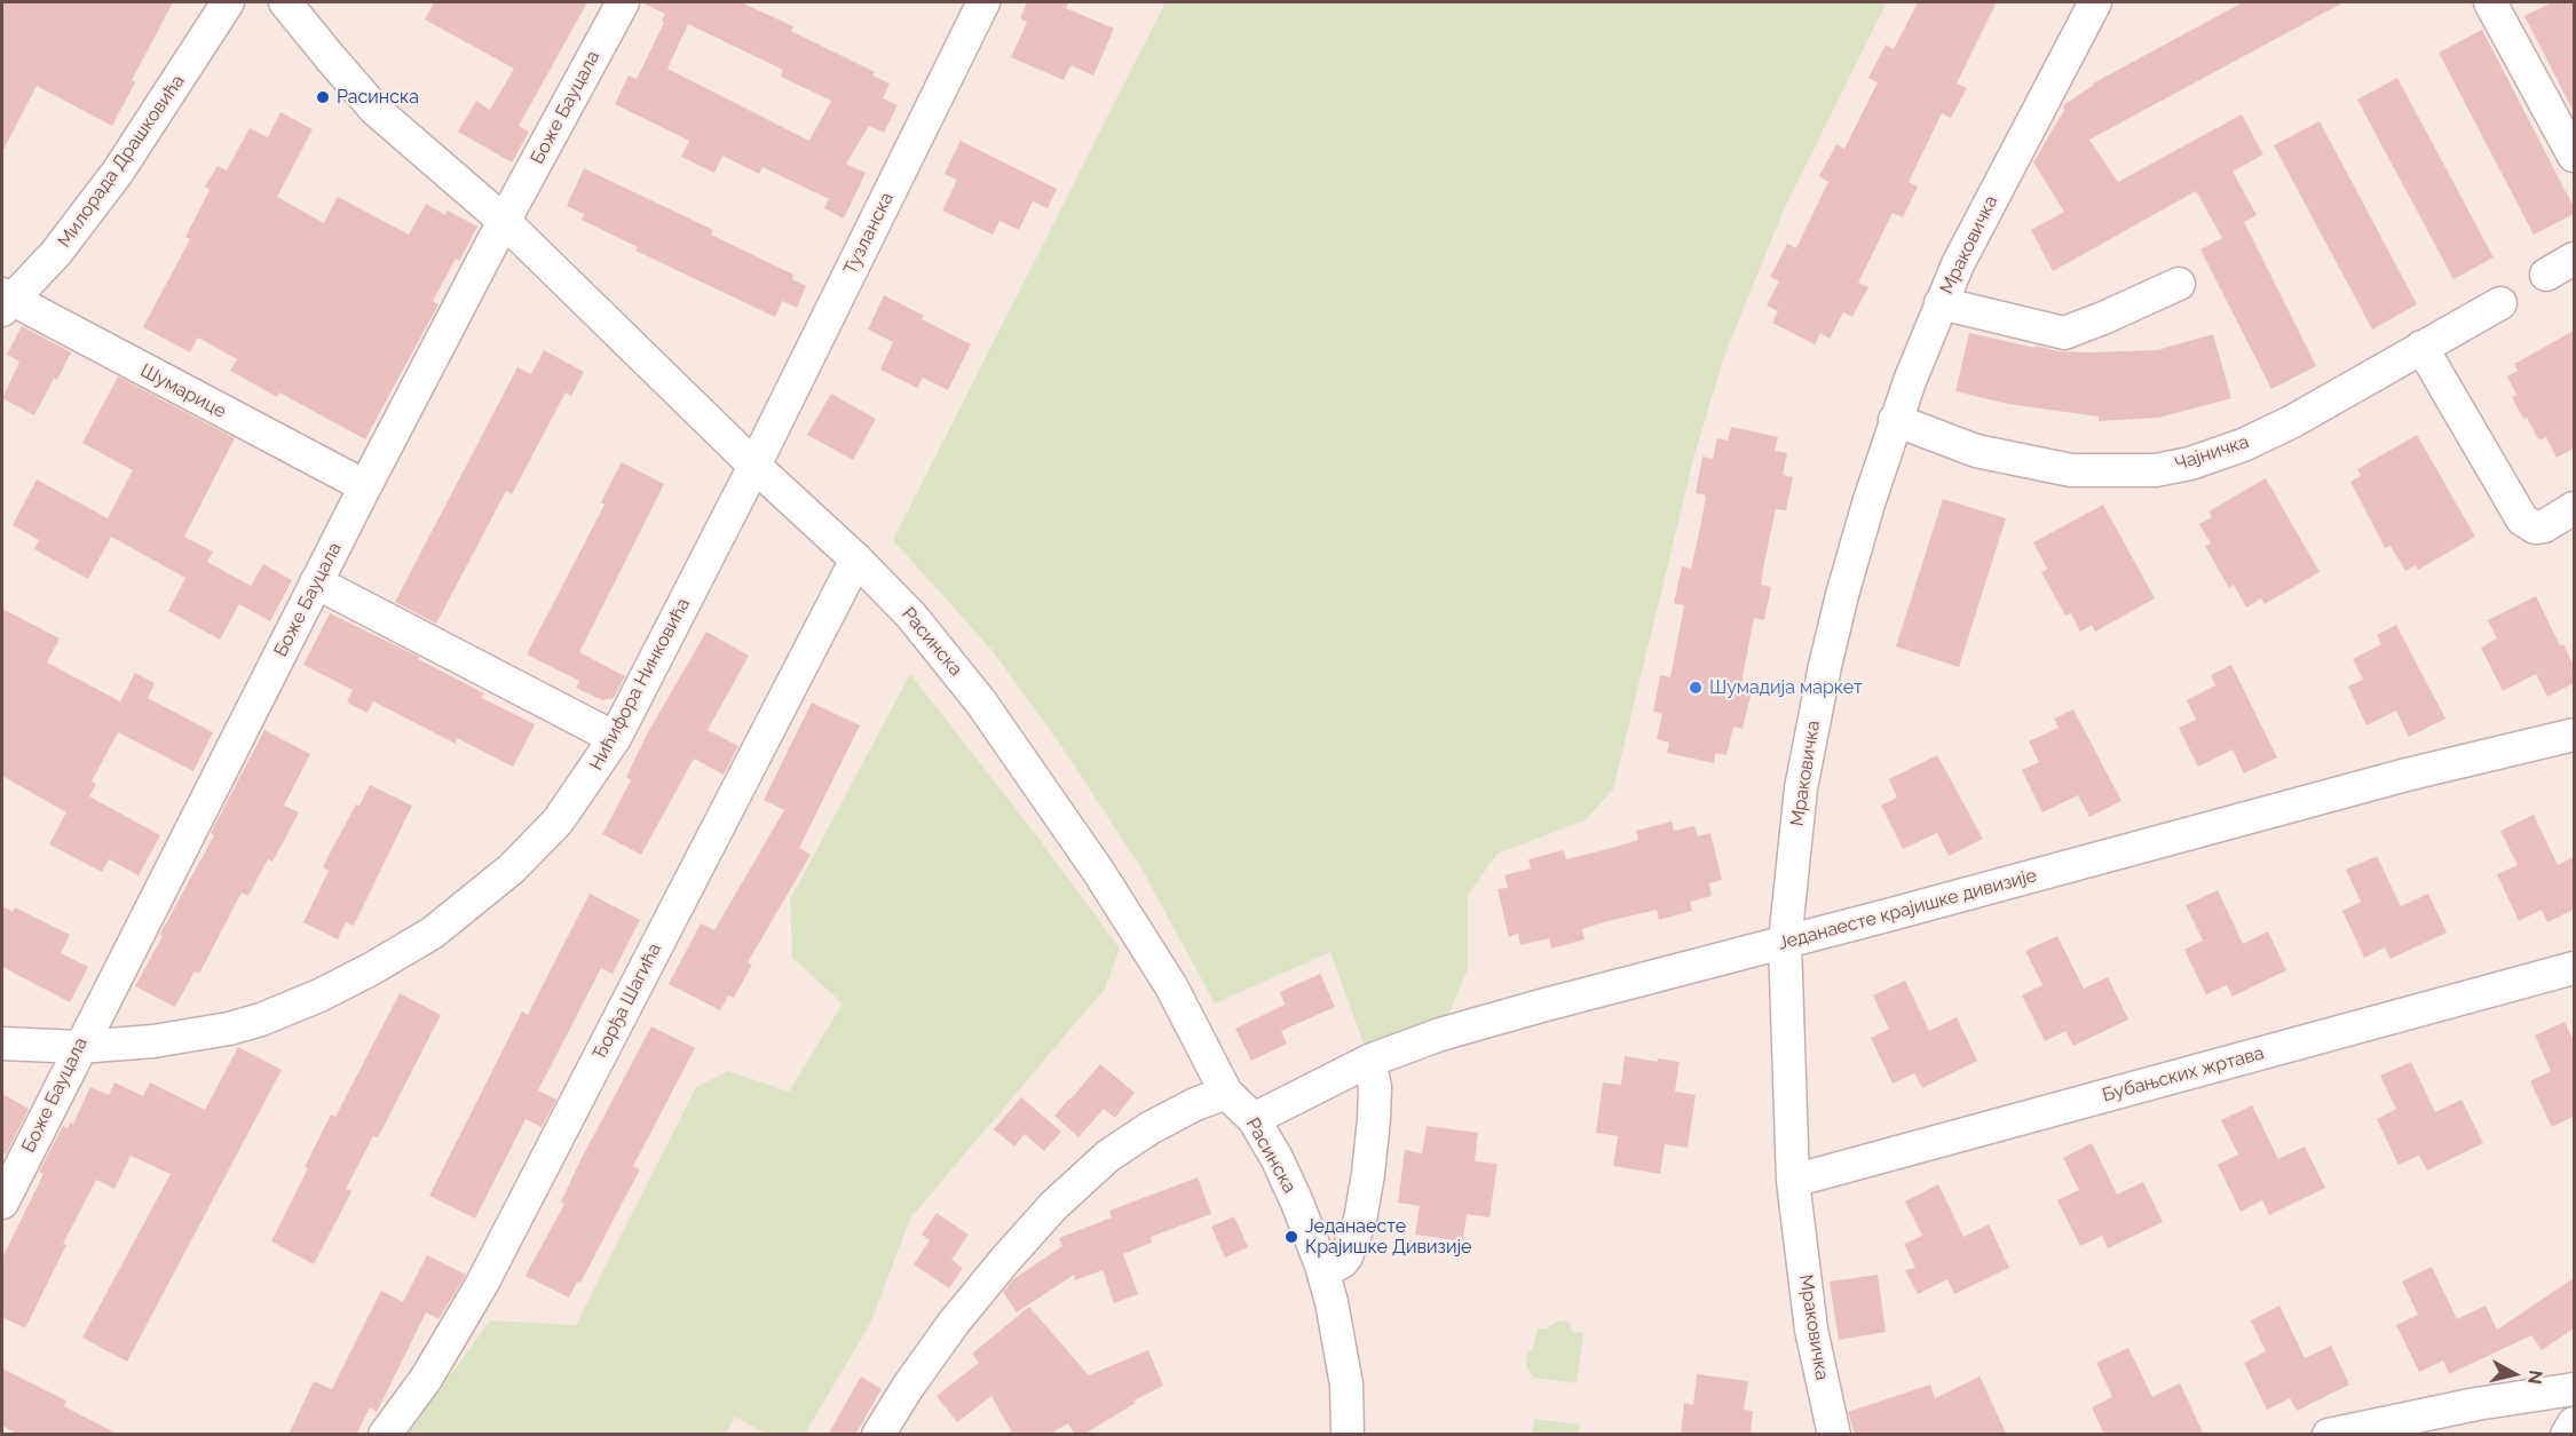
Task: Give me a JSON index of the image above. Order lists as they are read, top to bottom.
{
  "streets": {
    "street": [
      "Боже Бауцала",
      "Милорада Драшковића",
      "Тузланска",
      "Мраковичка",
      "Шумарице",
      "Чајничка",
      "Расинска",
      "Нићифора Нинковића",
      "Једанаесте крајишке дивизије",
      "Ђорђа Шагића",
      "Бубањских жртава"
    ]
  },
  "crossings": [
    ["Боже Бауцала", "Шумарице"],
    ["Боже Бауцала", "Расинска"],
    ["Боже Бауцала", "Нићифора Нинковића"],
    ["Милорада Драшковића", "Шумарице"],
    ["Тузланска", "Расинска"],
    ["Тузланска", "Нићифора Нинковића"],
    ["Мраковичка", "Чајничка"],
    ["Мраковичка", "Једанаесте крајишке дивизије"],
    ["Мраковичка", "Бубањских жртава"],
    ["Расинска", "Нићифора Нинковића"],
    ["Расинска", "Једанаесте крајишке дивизије"],
    ["Расинска", "Ђорђа Шагића"]
  ],
  "places": ["Расинска", "Шумадија маркет", "Једанаесте Крајишке Дивизије"],
  "north": "right"
}
